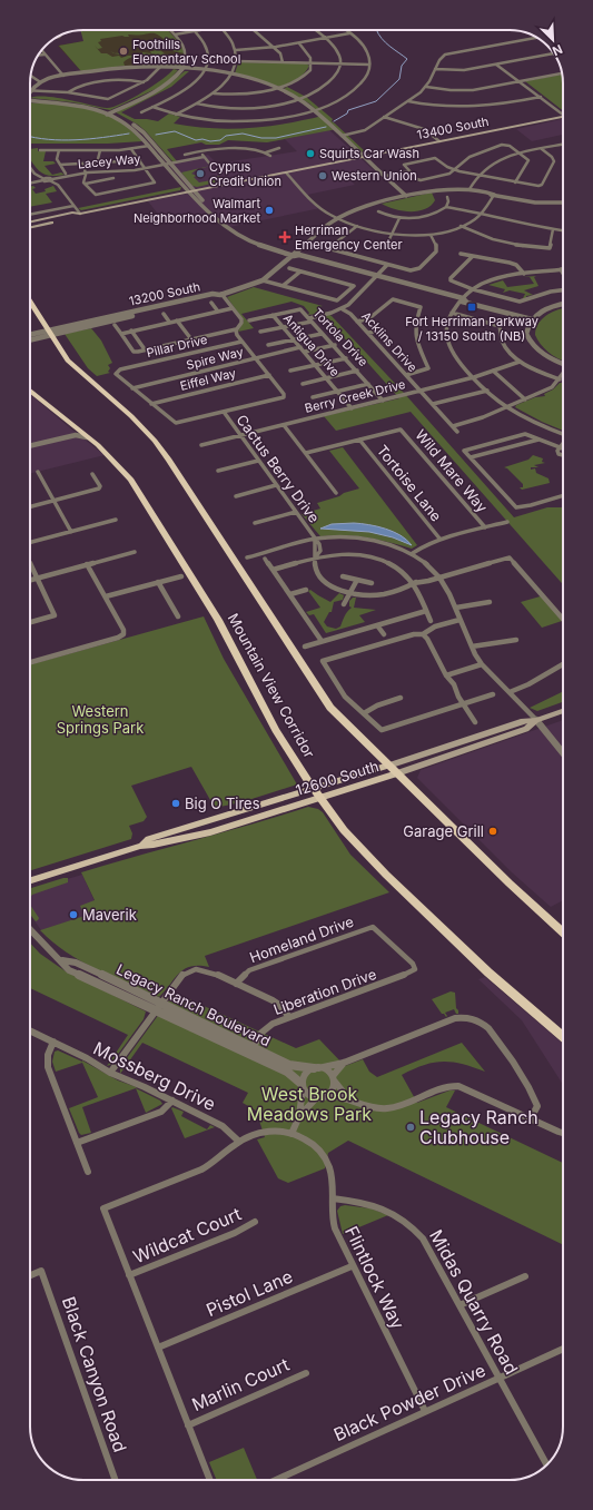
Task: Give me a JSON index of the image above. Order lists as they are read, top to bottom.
{
  "streets": {
    "highway": ["Mountain View Corridor"],
    "main road": ["13400 South", "12600 South"],
    "street": [
      "Lacey Way",
      "13200 South",
      "Tortola Drive",
      "Acklins Drive",
      "Antigua Drive",
      "Pillar Drive",
      "Spire Way",
      "Eiffel Way",
      "Berry Creek Drive",
      "Cactus Berry Drive",
      "Wild Mare Way",
      "Tortoise Lane",
      "Homeland Drive",
      "Liberation Drive",
      "Legacy Ranch Boulevard",
      "Mossberg Drive",
      "Wildcat Court",
      "Flintlock Way",
      "Pistol Lane",
      "Midas Quarry Road",
      "Black Canyon Road",
      "Marlin Court",
      "Black Powder Drive"
    ]
  },
  "crossings": [
    ["Tortola Drive", "Antigua Drive"],
    ["Tortola Drive", "Berry Creek Drive"],
    ["Acklins Drive", "Berry Creek Drive"],
    ["Antigua Drive", "Spire Way"],
    ["Antigua Drive", "Berry Creek Drive"],
    ["Pillar Drive", "Spire Way"],
    ["Berry Creek Drive", "Cactus Berry Drive"],
    ["Wild Mare Way", "Tortoise Lane"],
    ["Mountain View Corridor", "12600 South"],
    ["Homeland Drive", "Liberation Drive"],
    ["Liberation Drive", "Legacy Ranch Boulevard"],
    ["Mossberg Drive", "Flintlock Way"],
    ["Wildcat Court", "Flintlock Way"],
    ["Flintlock Way", "Pistol Lane"],
    ["Flintlock Way", "Midas Quarry Road"],
    ["Flintlock Way", "Black Powder Drive"],
    ["Midas Quarry Road", "Black Powder Drive"]
  ],
  "parks": ["Western Springs Park", "West Brook Meadows Park"],
  "places": {
    "other": [
      "Foothills Elementary School",
      "Squirts Car Wash",
      "Cyprus Credit Union",
      "Western Union",
      "Walmart Neighborhood Market",
      "Big O Tires",
      "Garage Grill",
      "Maverik",
      "Legacy Ranch Clubhouse"
    ],
    "health": ["Herriman Emergency Center"],
    "transit": ["Fort Herriman Parkway / 13150 South (NB)"]
  },
  "north": "bottom right"
}
